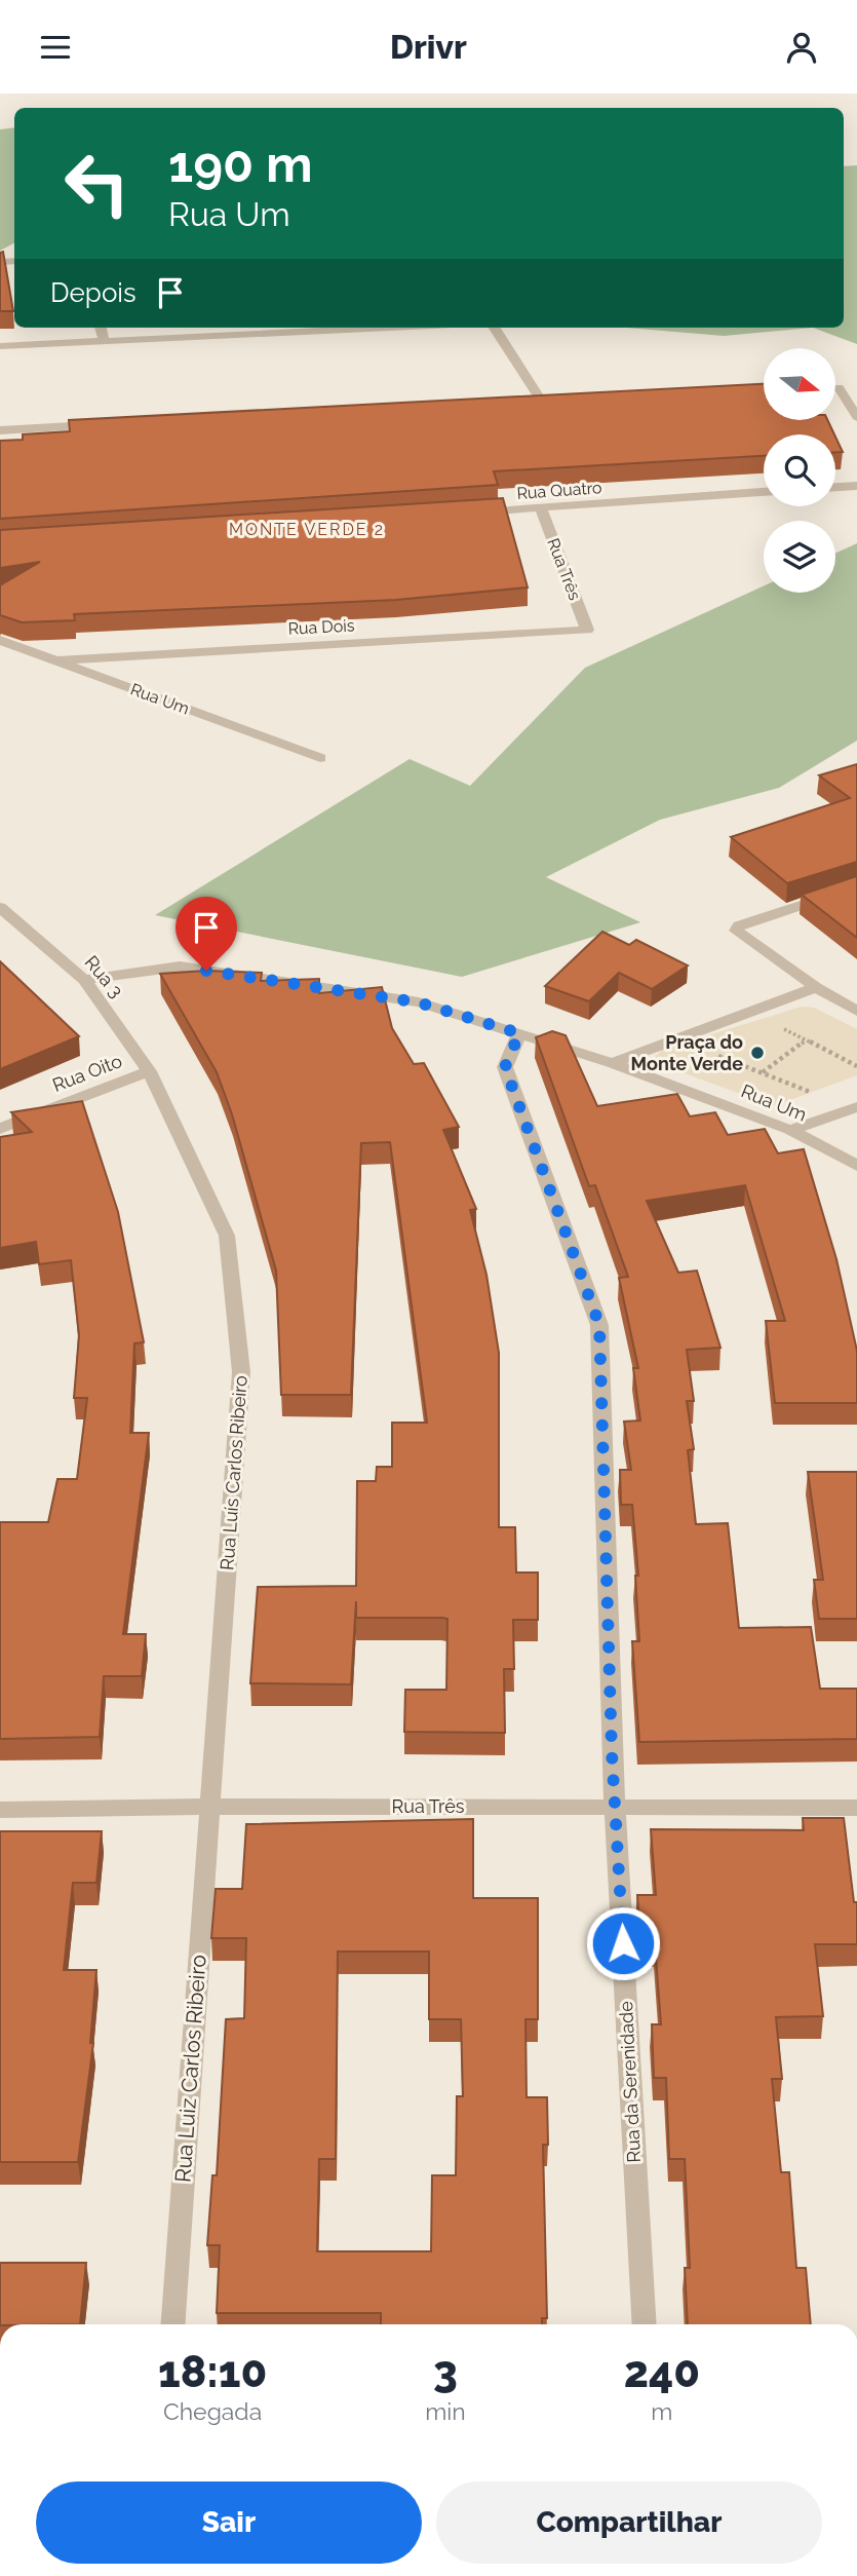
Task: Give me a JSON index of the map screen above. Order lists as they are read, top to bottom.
{
  "streets": {
    "street": [
      "Rua Quatro",
      "Rua Três",
      "Rua Dois",
      "Rua Um",
      "Rua 3",
      "Rua Oito",
      "Rua Luís Carlos Ribeiro",
      "Rua Luiz Carlos Ribeiro",
      "Rua da Serenidade"
    ]
  },
  "crossings": [
    ["Rua Quatro", "Rua Três"],
    ["Rua Três", "Rua Dois"],
    ["Rua Três", "Rua Luís Carlos Ribeiro"],
    ["Rua Três", "Rua Luiz Carlos Ribeiro"],
    ["Rua Três", "Rua da Serenidade"],
    ["Rua Dois", "Rua Um"],
    ["Rua Um", "Rua 3"],
    ["Rua Um", "Rua da Serenidade"],
    ["Rua 3", "Rua Oito"],
    ["Rua 3", "Rua Luís Carlos Ribeiro"],
    ["Rua Oito", "Rua Luís Carlos Ribeiro"],
    ["Rua Luís Carlos Ribeiro", "Rua Luiz Carlos Ribeiro"]
  ],
  "districts": ["MONTE VERDE 2"],
  "places": ["Praça do Monte Verde"],
  "north": "right",
  "page": {
    "header": "Drivr",
    "turn": ["190 m", "Rua Um"],
    "then": "Depois",
    "eta": [
      "18:10",
      "Chegada",
      "3",
      "min",
      "240",
      "m"
    ],
    "buttons": ["Sair", "Compartilhar"]
  }
}
